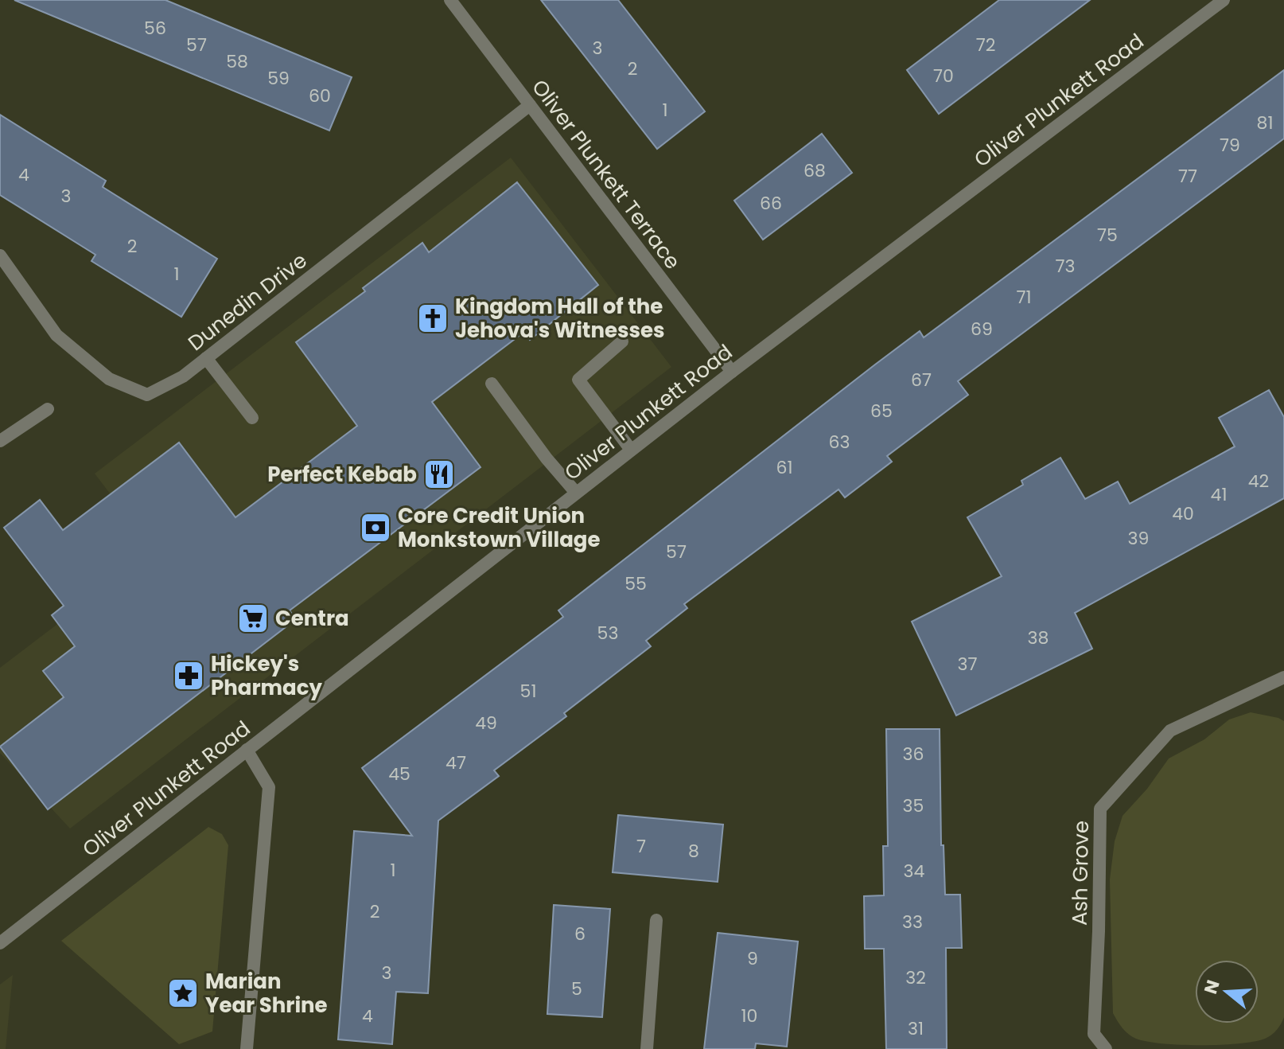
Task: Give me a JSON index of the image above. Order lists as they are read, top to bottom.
{
  "streets": {
    "street": [
      "Oliver Plunkett Road",
      "Oliver Plunkett Terrace",
      "Dunedin Drive",
      "Ash Grove"
    ]
  },
  "crossings": [
    ["Oliver Plunkett Road", "Oliver Plunkett Terrace"],
    ["Oliver Plunkett Terrace", "Dunedin Drive"]
  ],
  "places": {
    "church": ["Kingdom Hall of the Jehova's Witnesses"],
    "restaurant": ["Perfect Kebab"],
    "bank": ["Core Credit Union Monkstown Village"],
    "supermarket": ["Centra"],
    "pharmacy": ["Hickey's Pharmacy"],
    "place": ["Marian Year Shrine"]
  },
  "house_numbers": [
    "56",
    "57",
    "72",
    "3",
    "58",
    "2",
    "70",
    "59",
    "60",
    "1",
    "81",
    "79",
    "68",
    "4",
    "77",
    "3",
    "66",
    "75",
    "2",
    "73",
    "1",
    "71",
    "69",
    "67",
    "65",
    "63",
    "61",
    "42",
    "41",
    "40",
    "39",
    "57",
    "55",
    "53",
    "38",
    "37",
    "51",
    "49",
    "36",
    "47",
    "45",
    "35",
    "7",
    "8",
    "1",
    "34",
    "2",
    "33",
    "6",
    "9",
    "3",
    "32",
    "5",
    "4",
    "10",
    "31"
  ],
  "north": "left"
}
